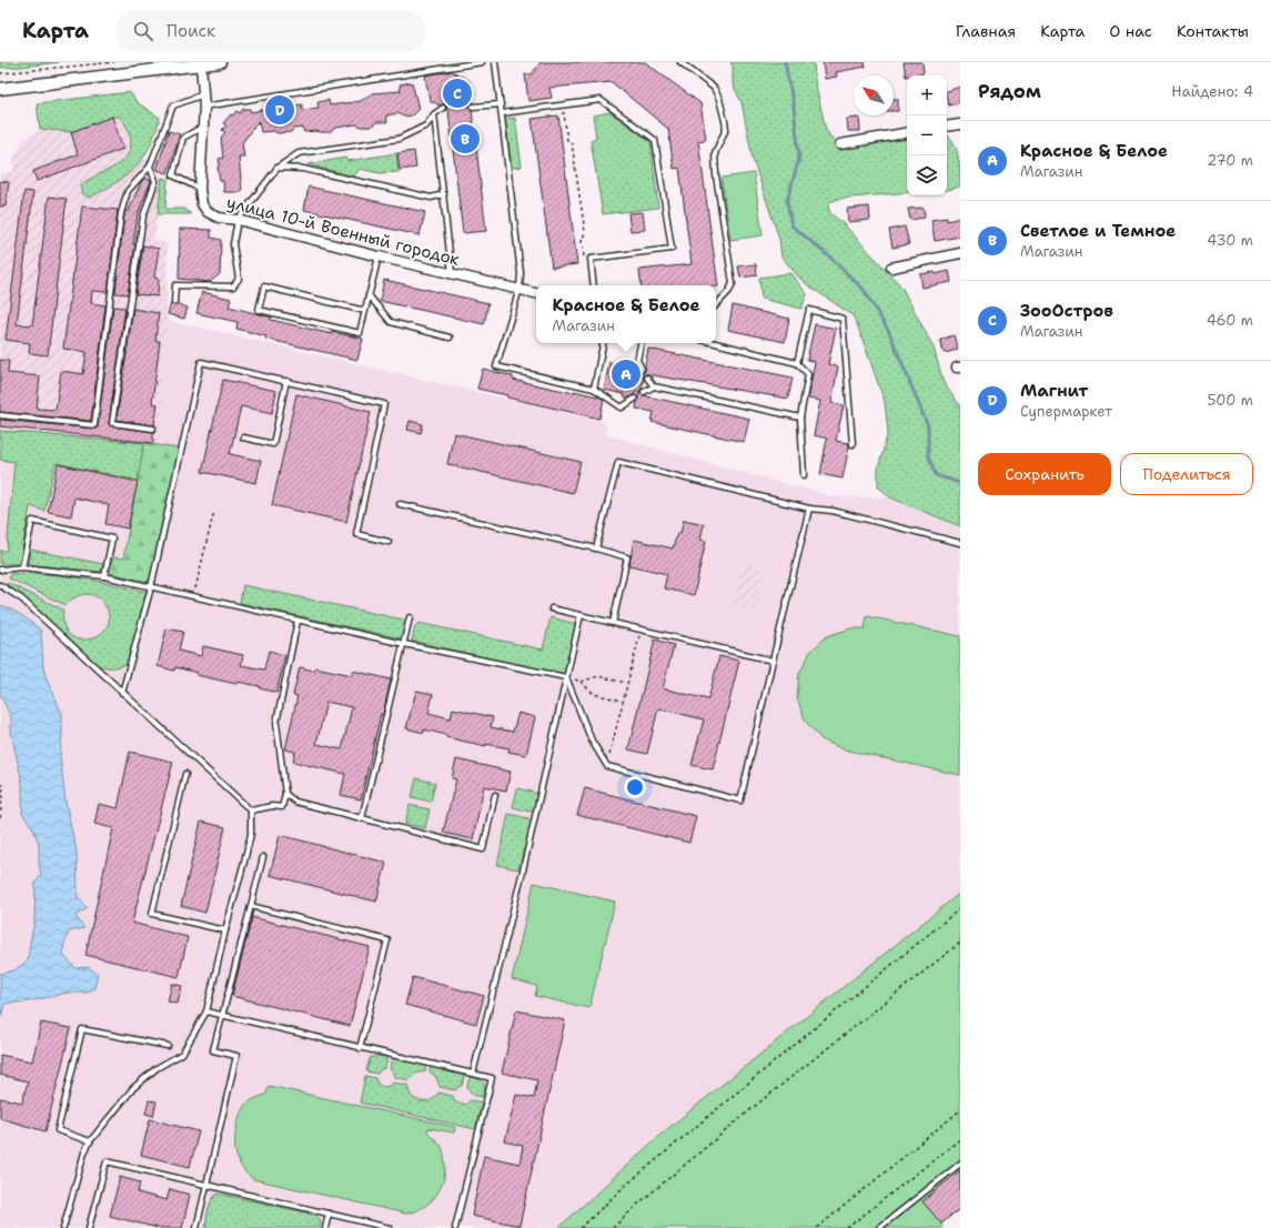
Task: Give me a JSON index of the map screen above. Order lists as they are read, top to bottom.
{
  "streets": {
    "street": ["улица 10-й Военный городок"]
  },
  "north": "top left",
  "page": {
    "header": "Карта",
    "search": "Поиск",
    "nav": [
      "Главная",
      "Карта",
      "О нас",
      "Контакты"
    ],
    "heading": ["Рядом", "Найдено: 4"],
    "map_buttons": ["+", "−"],
    "pins": [
      "C",
      "D",
      "B",
      "A"
    ],
    "list": [
      {
        "mark": "A",
        "name": "Красное & Белое",
        "note": "Магазин",
        "value": "270 m"
      },
      {
        "mark": "B",
        "name": "Светлое и Темное",
        "note": "Магазин",
        "value": "430 m"
      },
      {
        "mark": "C",
        "name": "ЗооОстров",
        "note": "Магазин",
        "value": "460 m"
      },
      {
        "mark": "D",
        "name": "Магнит",
        "note": "Супермаркет",
        "value": "500 m"
      }
    ],
    "popup": ["Красное & Белое", "Магазин"],
    "buttons": ["Сохранить", "Поделиться"]
  }
}
